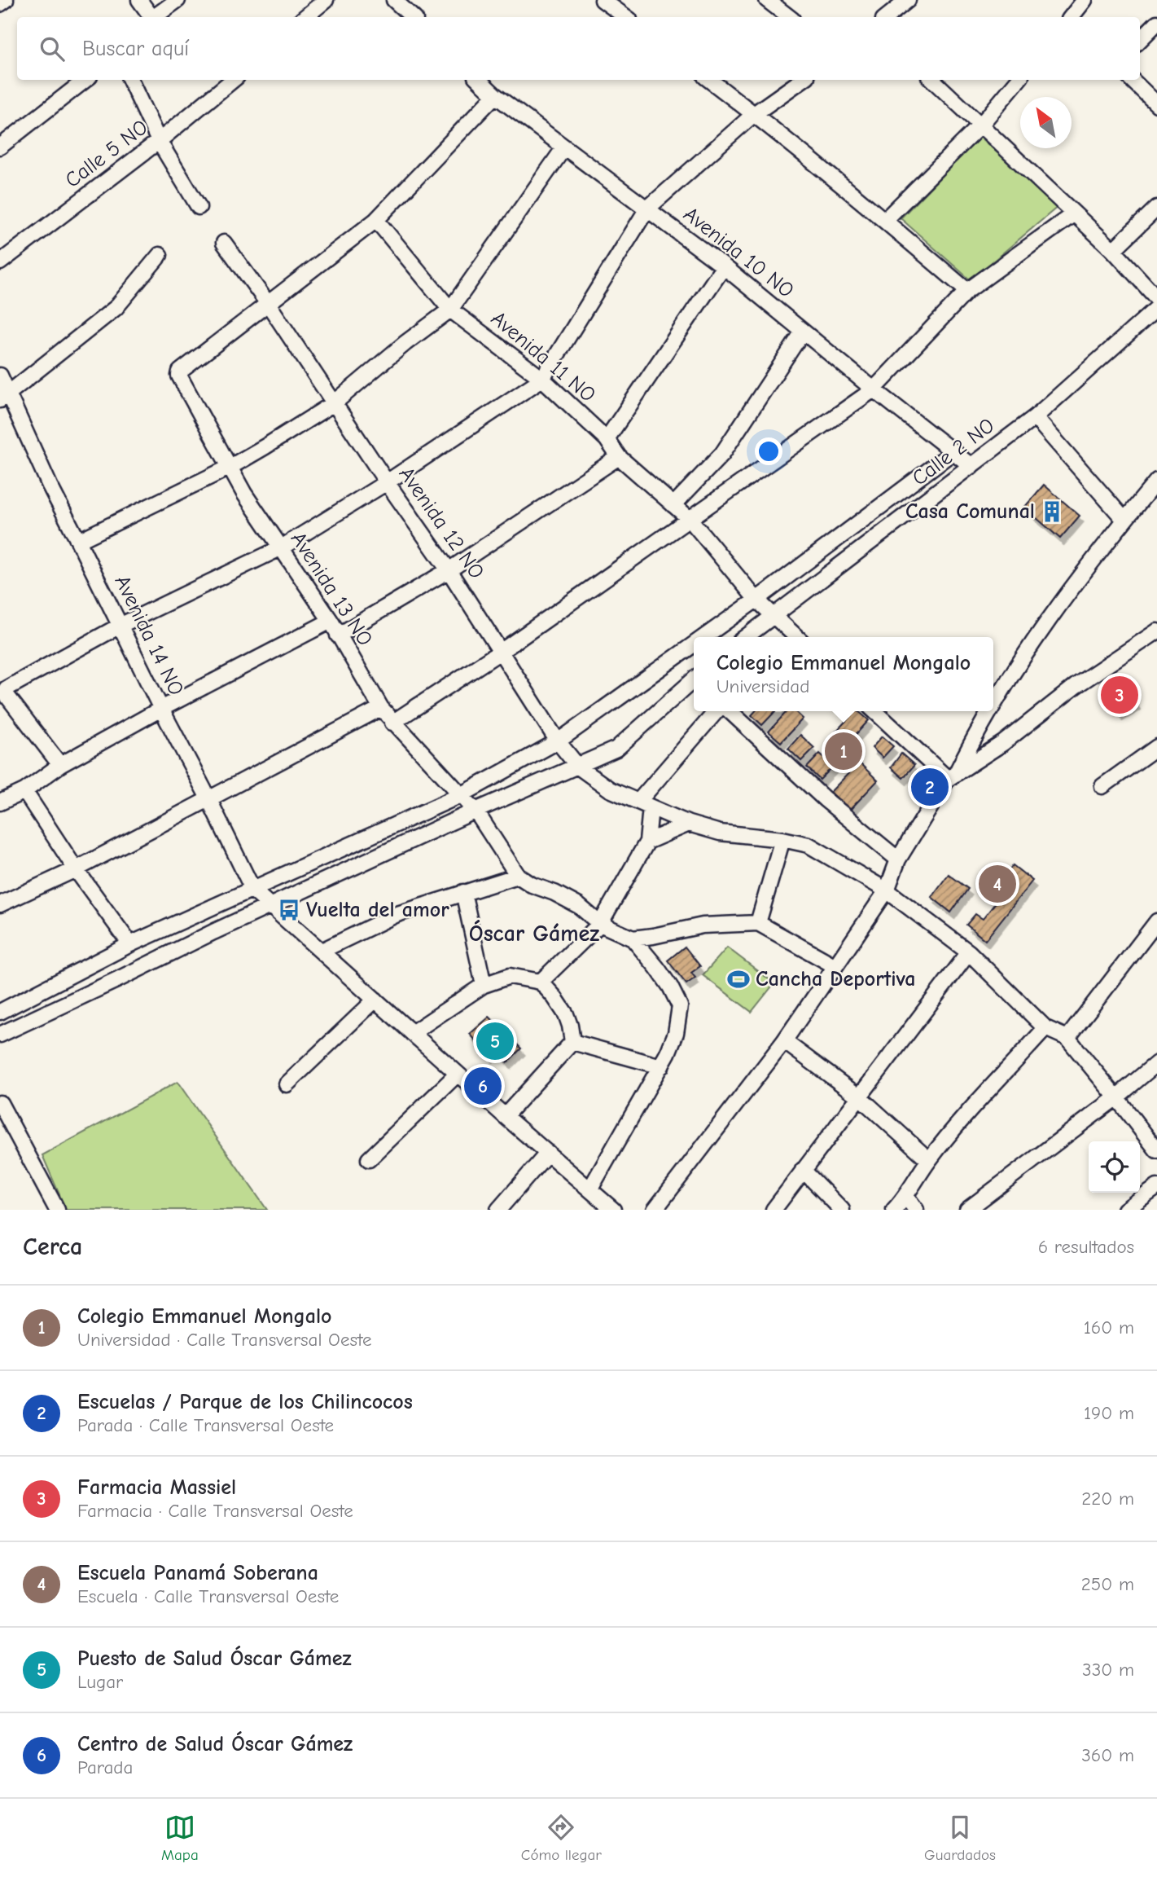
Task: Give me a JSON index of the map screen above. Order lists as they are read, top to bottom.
{
  "streets": {
    "street": [
      "Calle 5 NO",
      "Avenida 10 NO",
      "Avenida 11 NO",
      "Calle 2 NO",
      "Avenida 12 NO",
      "Avenida 13 NO",
      "Avenida 14 NO"
    ]
  },
  "crossings": [
    ["Avenida 10 NO", "Calle 2 NO"],
    ["Avenida 11 NO", "Calle 2 NO"],
    ["Avenida 12 NO", "Avenida 13 NO"]
  ],
  "districts": ["Óscar Gámez"],
  "places": {
    "building": ["Casa Comunal"],
    "bus stop": ["Vuelta del amor"],
    "sports": ["Cancha Deportiva"]
  },
  "north": "top left",
  "page": {
    "search": "Buscar aquí",
    "popup": ["Colegio Emmanuel Mongalo", "Universidad"],
    "pins": [
      "3",
      "1",
      "2",
      "4",
      "5",
      "6"
    ],
    "heading": ["Cerca", "6 resultados"],
    "list": [
      {
        "mark": "1",
        "name": "Colegio Emmanuel Mongalo",
        "note": "Universidad · Calle Transversal Oeste",
        "value": "160 m"
      },
      {
        "mark": "2",
        "name": "Escuelas / Parque de los Chilincocos",
        "note": "Parada · Calle Transversal Oeste",
        "value": "190 m"
      },
      {
        "mark": "3",
        "name": "Farmacia Massiel",
        "note": "Farmacia · Calle Transversal Oeste",
        "value": "220 m"
      },
      {
        "mark": "4",
        "name": "Escuela Panamá Soberana",
        "note": "Escuela · Calle Transversal Oeste",
        "value": "250 m"
      },
      {
        "mark": "5",
        "name": "Puesto de Salud Óscar Gámez",
        "note": "Lugar",
        "value": "330 m"
      },
      {
        "mark": "6",
        "name": "Centro de Salud Óscar Gámez",
        "note": "Parada",
        "value": "360 m"
      }
    ],
    "nav": ["Mapa", "Cómo llegar", "Guardados"]
  }
}
